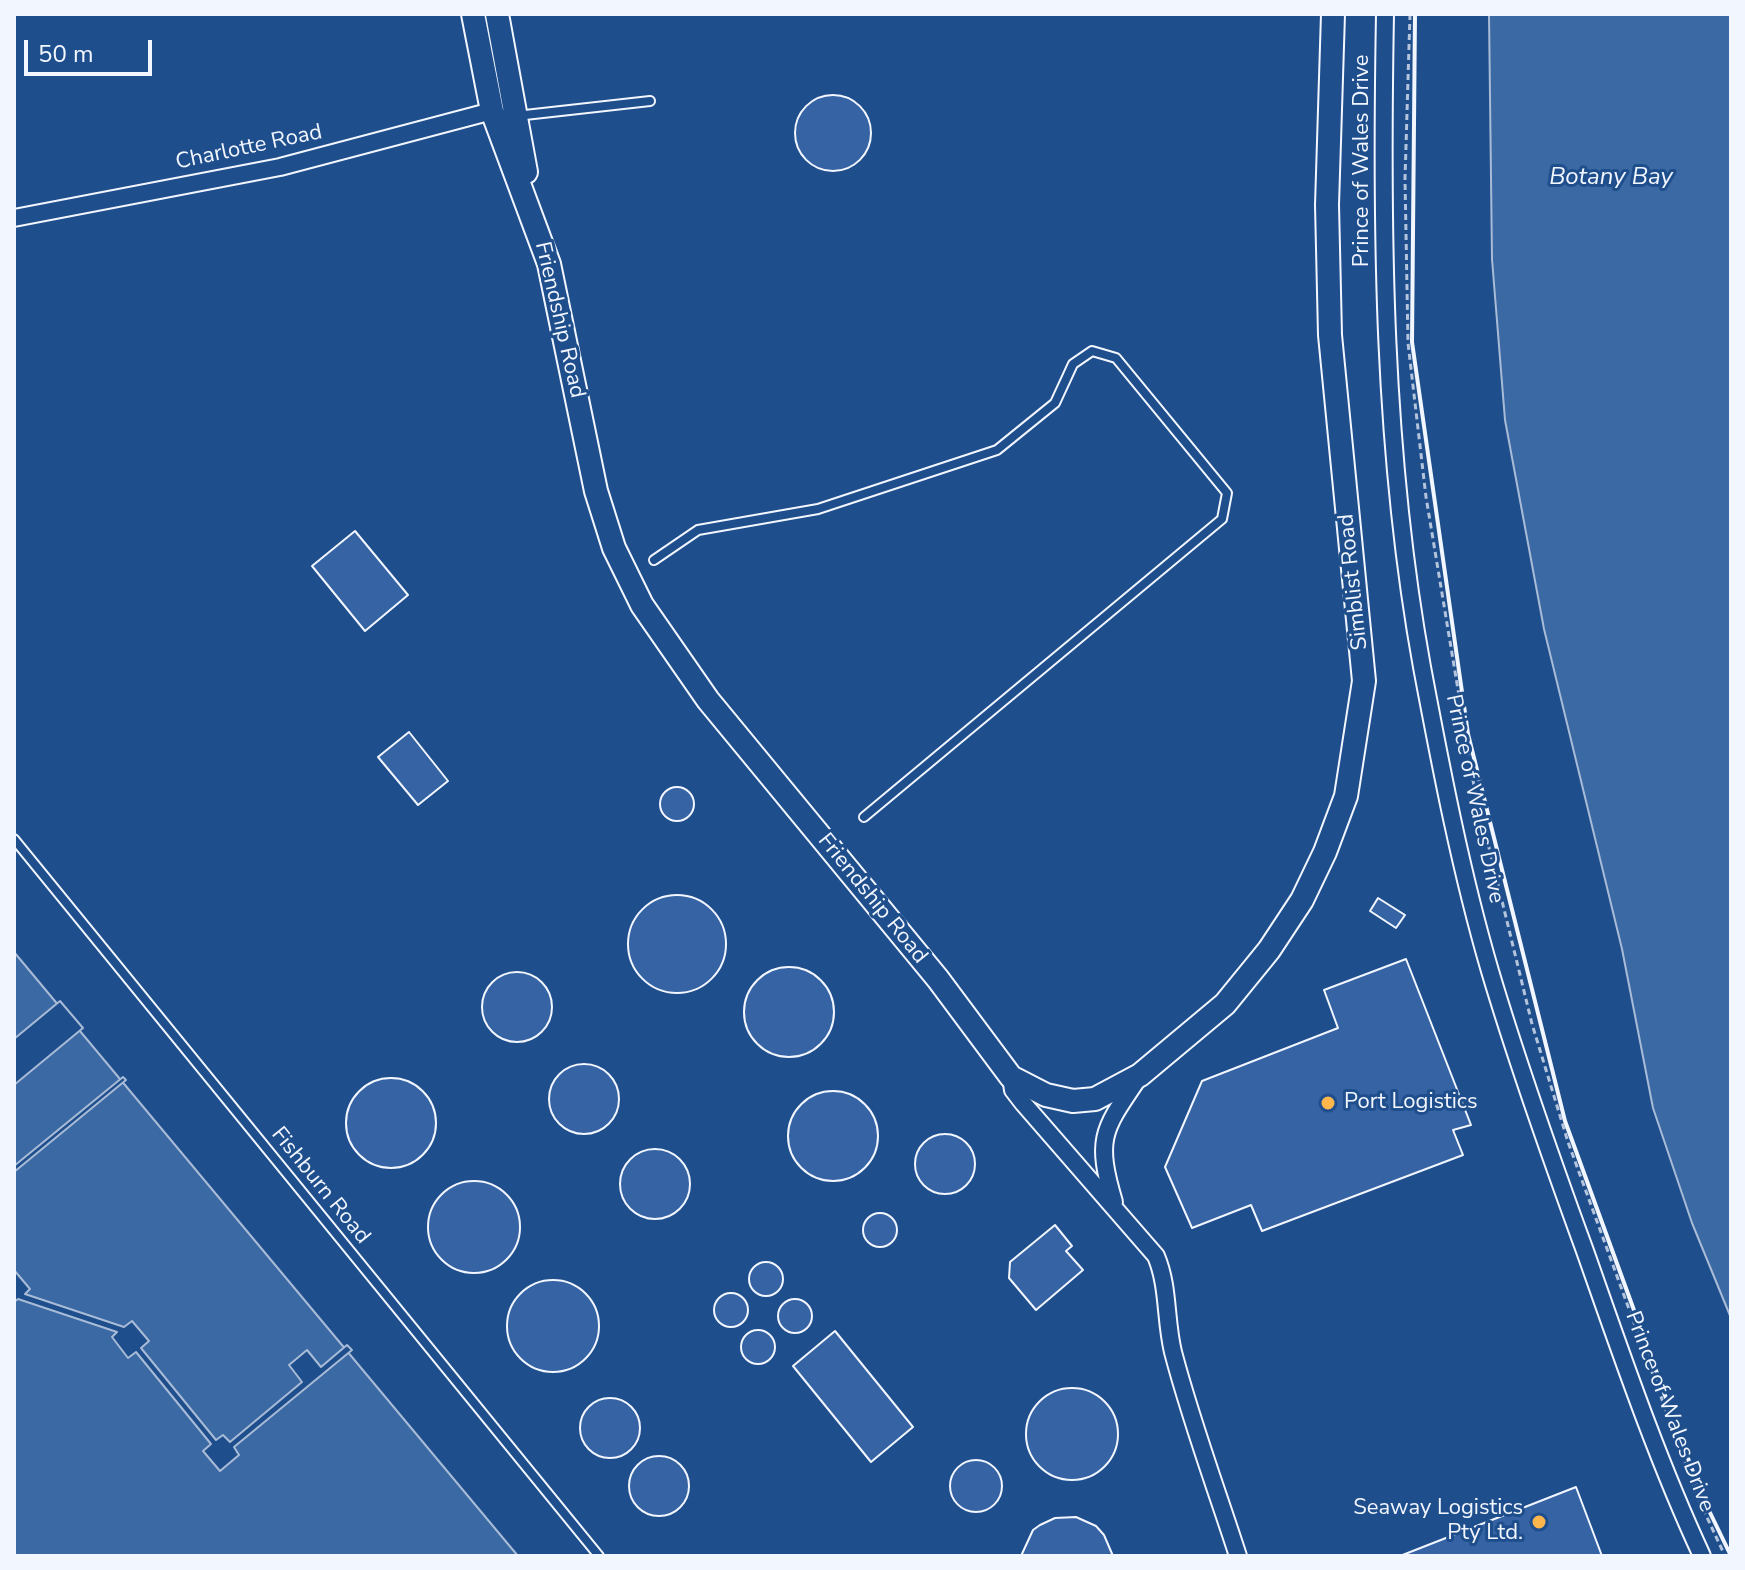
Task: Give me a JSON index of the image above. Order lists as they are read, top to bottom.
{
  "streets": {
    "street": [
      "Charlotte Road",
      "Prince of Wales Drive",
      "Friendship Road",
      "Simblist Road"
    ],
    "lane": ["Fishburn Road"]
  },
  "crossings": [
    ["Charlotte Road", "Friendship Road"],
    ["Friendship Road", "Simblist Road"]
  ],
  "water": ["Botany Bay"],
  "places": ["Port Logistics", "Seaway Logistics Pty Ltd."],
  "scale_bar": "50 m"
}
